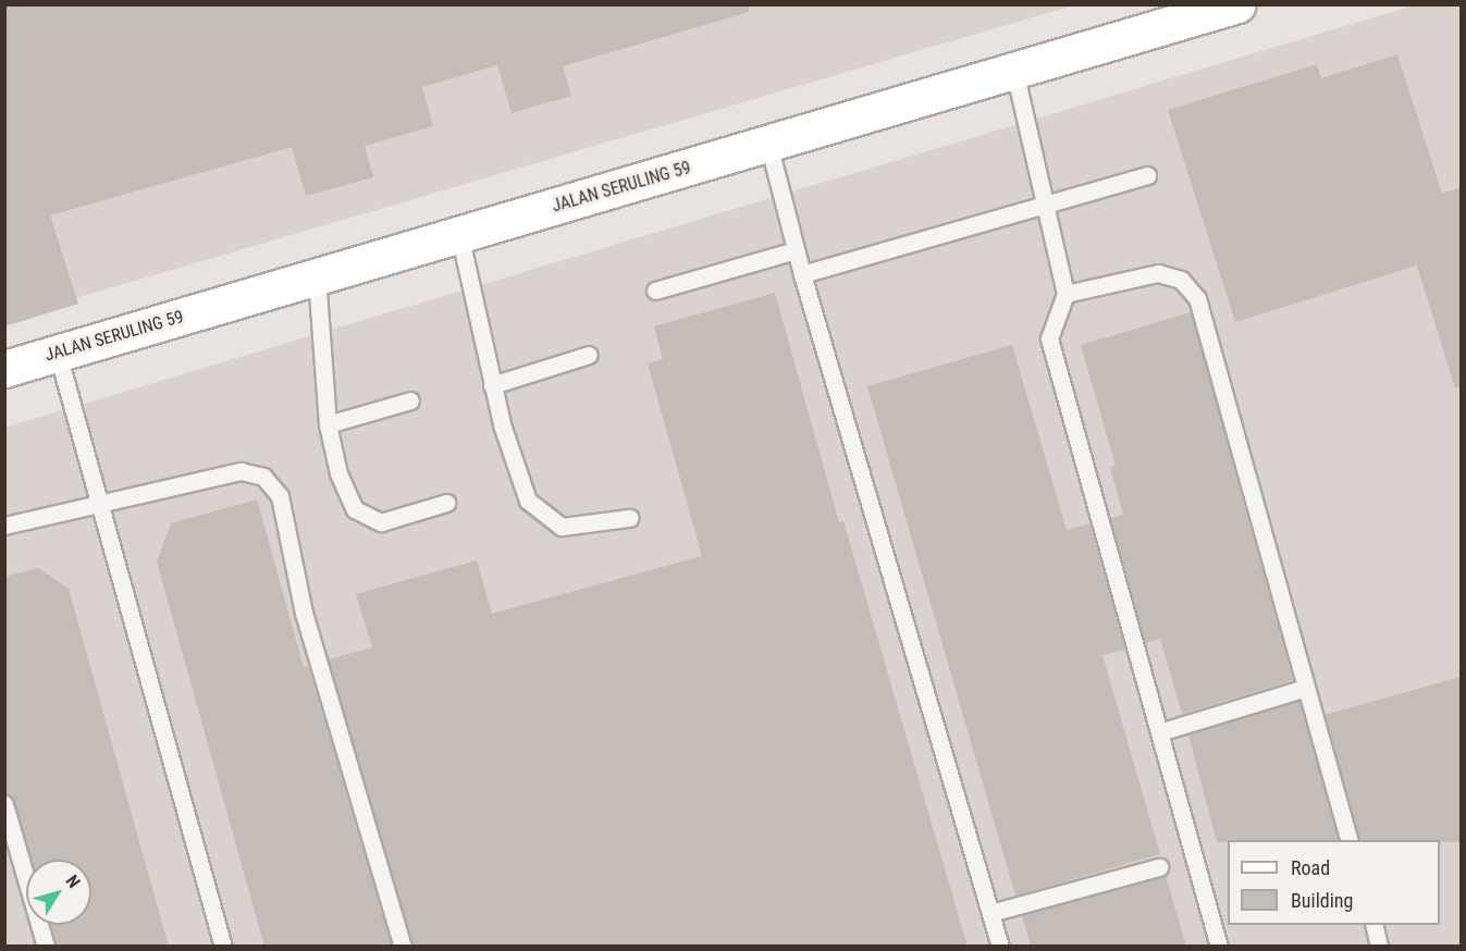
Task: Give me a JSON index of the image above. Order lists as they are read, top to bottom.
{
  "streets": {
    "main road": ["JALAN SERULING 59"]
  },
  "legend": ["Road", "Building"],
  "north": "top right"
}
